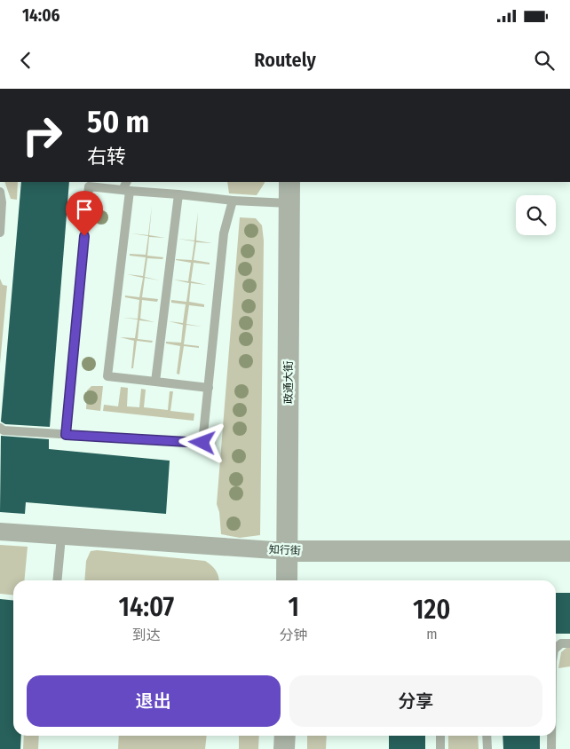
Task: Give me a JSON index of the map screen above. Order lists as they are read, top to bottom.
{
  "streets": {
    "street": ["政通大街", "知行街"]
  },
  "crossings": [
    ["政通大街", "知行街"]
  ],
  "page": {
    "status": "14:06",
    "header": "Routely",
    "turn": ["50 m", "右转"],
    "eta": [
      "14:07",
      "到达",
      "1",
      "分钟",
      "120",
      "m"
    ],
    "buttons": ["退出", "分享"]
  }
}
